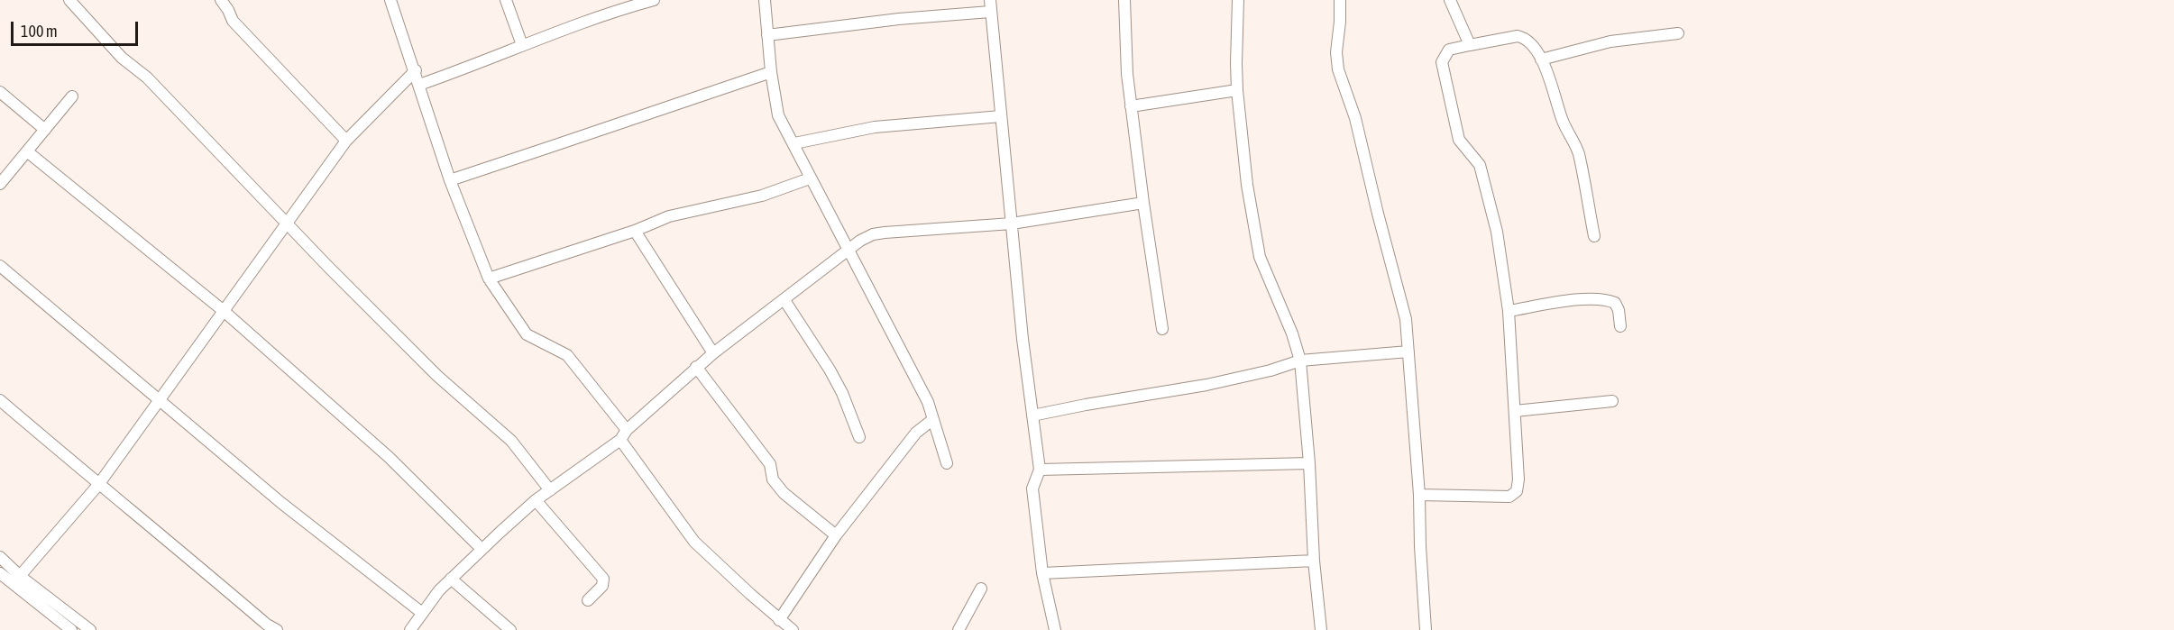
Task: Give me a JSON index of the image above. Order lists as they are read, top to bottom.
{
  "scale_bar": "100 m"
}
